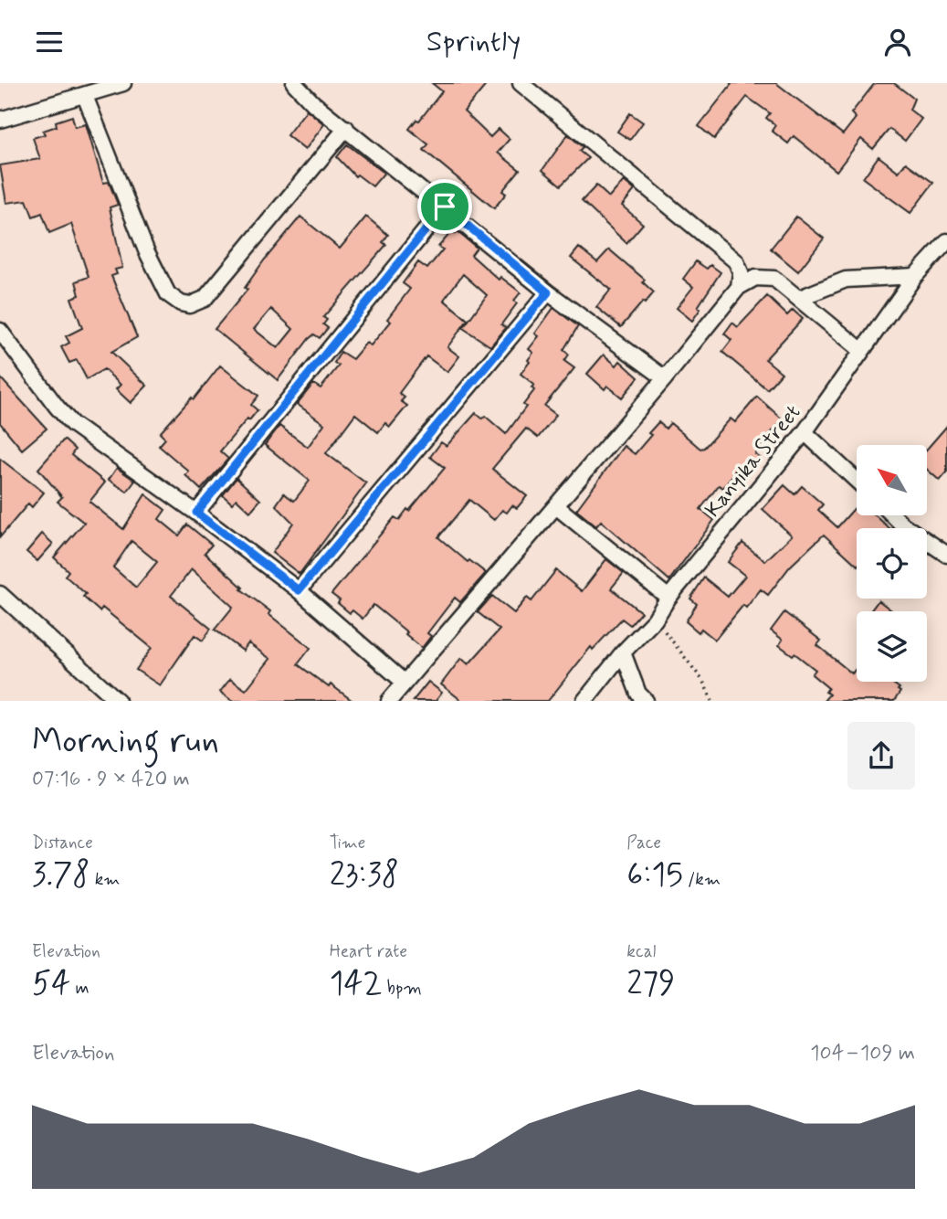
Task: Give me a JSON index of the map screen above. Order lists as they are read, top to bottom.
{
  "streets": {
    "street": ["Kanyika Street"]
  },
  "north": "top left",
  "page": {
    "header": "Sprintly",
    "heading": ["Morning run", "07:16 · 9 × 420 m"],
    "stats": [
      ["Distance", "3.78 km"],
      ["Time", "23:38"],
      ["Pace", "6:15 /km"],
      ["Elevation", "54 m"],
      ["Heart rate", "142 bpm"],
      ["kcal", "279"]
    ],
    "chart": ["Elevation", "104–109 m"]
  }
}
